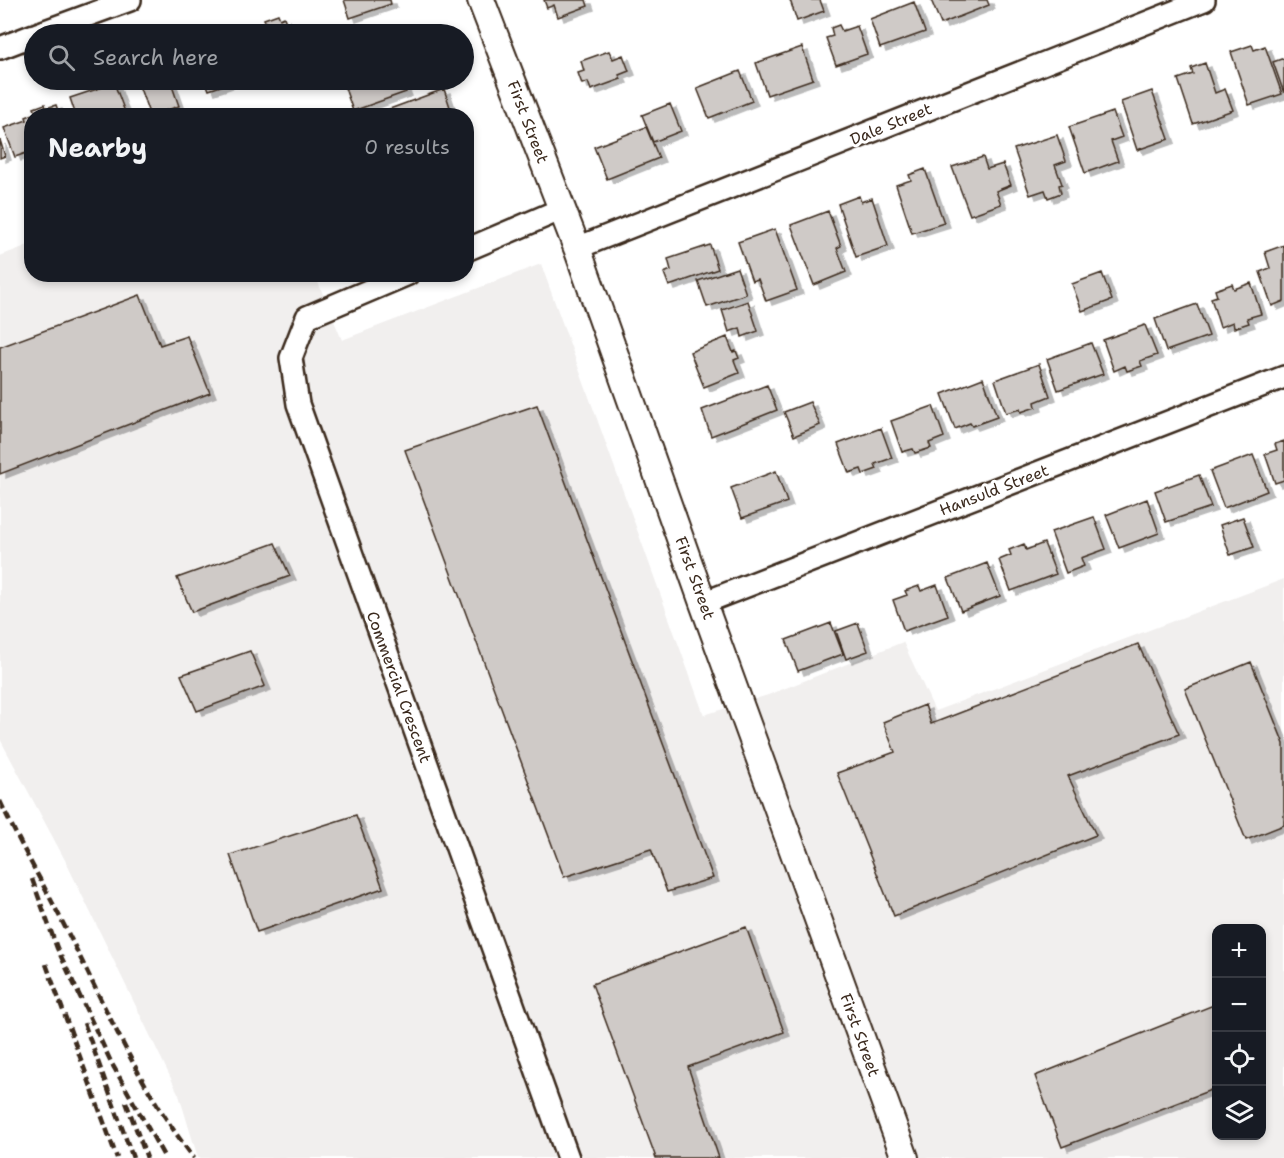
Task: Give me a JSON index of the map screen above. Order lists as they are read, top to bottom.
{
  "streets": {
    "street": [
      "First Street",
      "Dale Street",
      "Hansuld Street",
      "Commercial Crescent"
    ]
  },
  "crossings": [
    ["First Street", "Dale Street"],
    ["First Street", "Hansuld Street"]
  ],
  "page": {
    "search": "Search here",
    "heading": ["Nearby", "0 results"],
    "map_buttons": ["+", "−"]
  }
}
